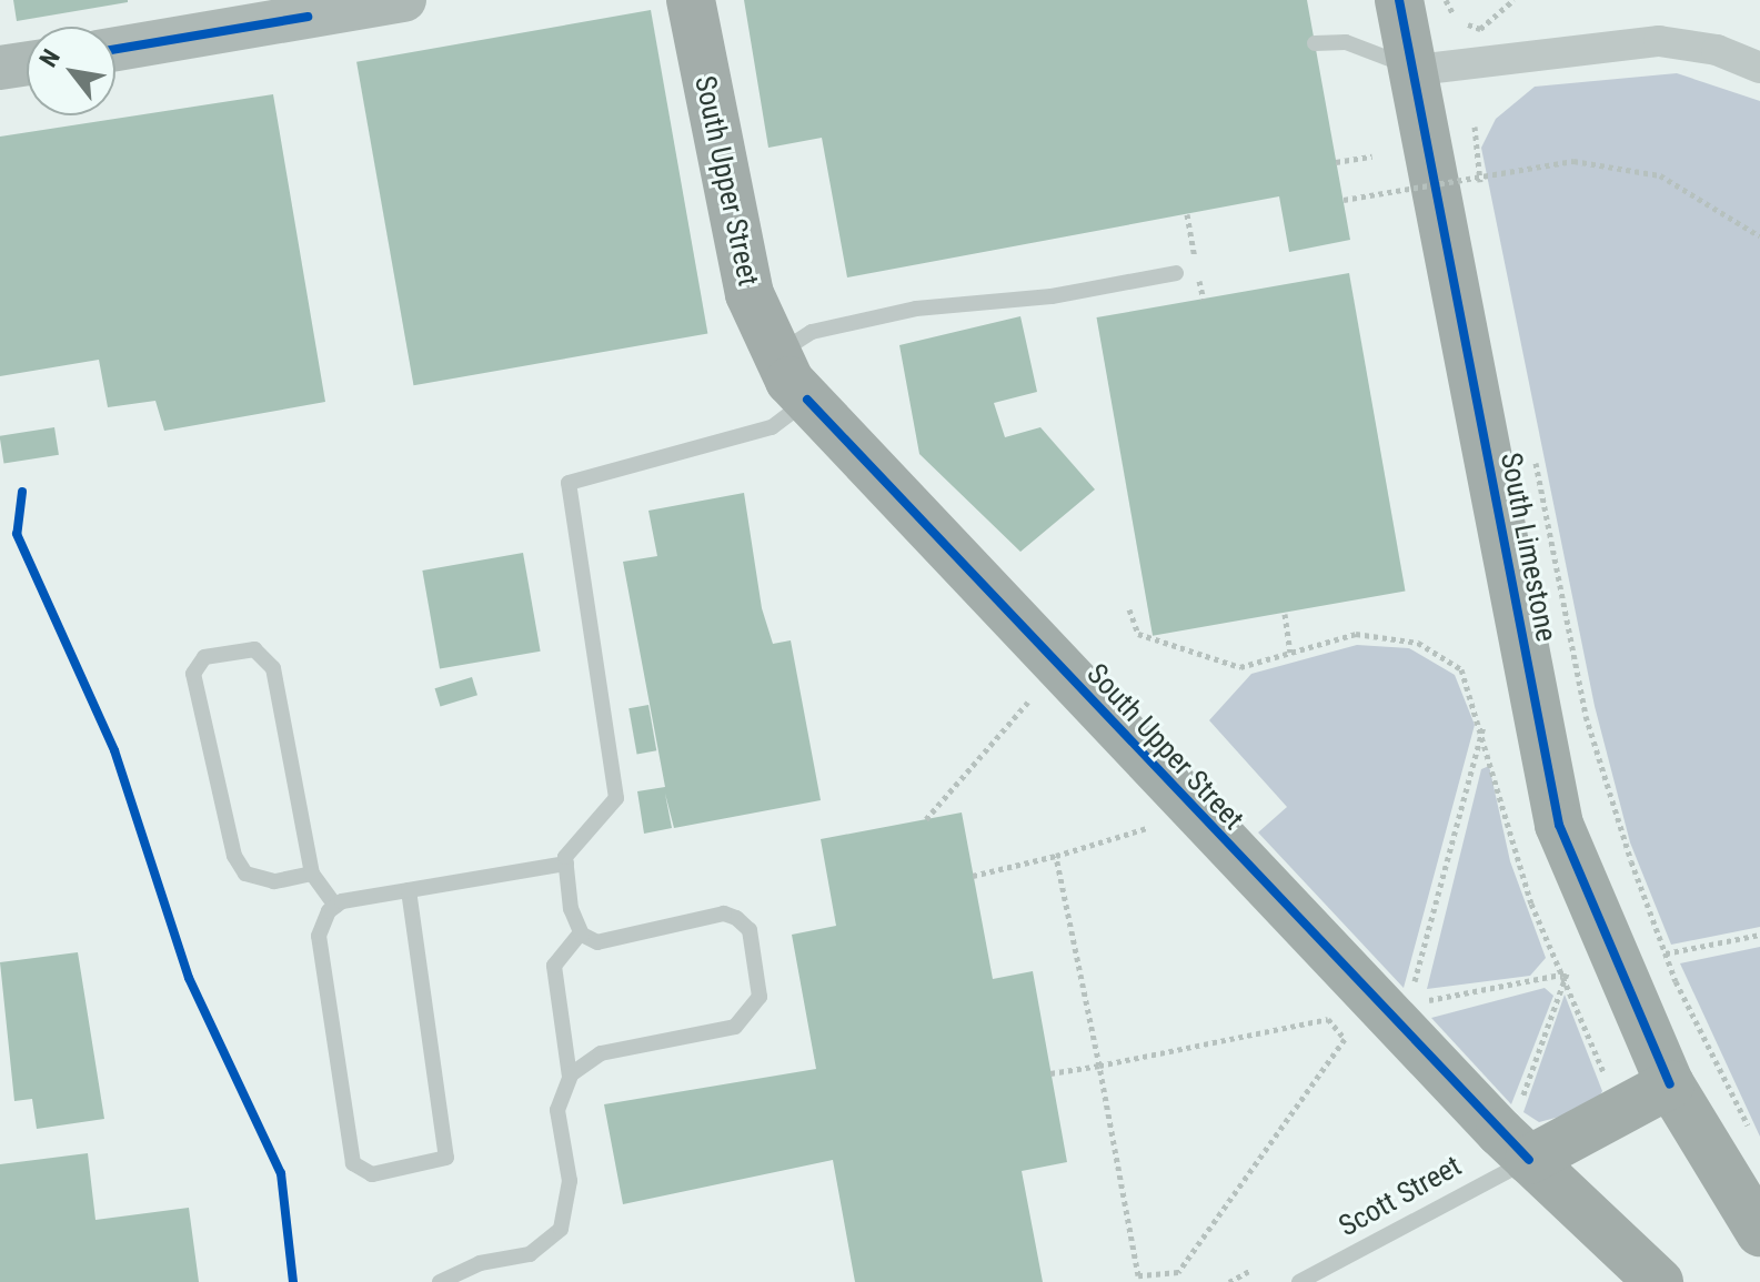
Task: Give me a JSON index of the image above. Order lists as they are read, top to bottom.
{
  "streets": {
    "main road": ["South Upper Street", "South Limestone"],
    "lane": ["Scott Street"]
  },
  "crossings": [
    ["South Upper Street", "Scott Street"]
  ],
  "north": "top left"
}
